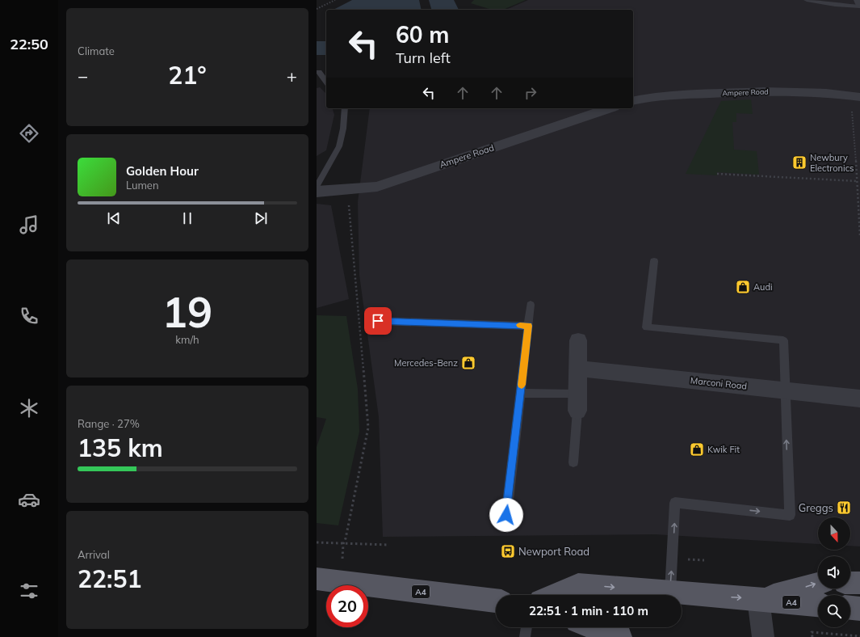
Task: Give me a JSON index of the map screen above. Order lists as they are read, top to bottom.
{
  "streets": {
    "main road": ["A4"],
    "street": ["Ampere Road", "Marconi Road"]
  },
  "places": {
    "building": ["Newbury Electronics"],
    "shop": ["Audi", "Mercedes-Benz", "Kwik Fit"],
    "restaurant": ["Greggs"],
    "bus stop": ["Newport Road"]
  },
  "north": "bottom",
  "page": {
    "tabs": "22:50",
    "tile": [
      "Climate",
      ["19", "km/h"],
      ["Range · 27%", "135 km"],
      ["Arrival", "22:51"]
    ],
    "turn": ["60 m", "Turn left"],
    "heat": ["−", "21°", "+"],
    "song": ["Golden Hour", "Lumen"],
    "limit": "20",
    "trip": "22:51 · 1 min · 110 m"
  }
}
